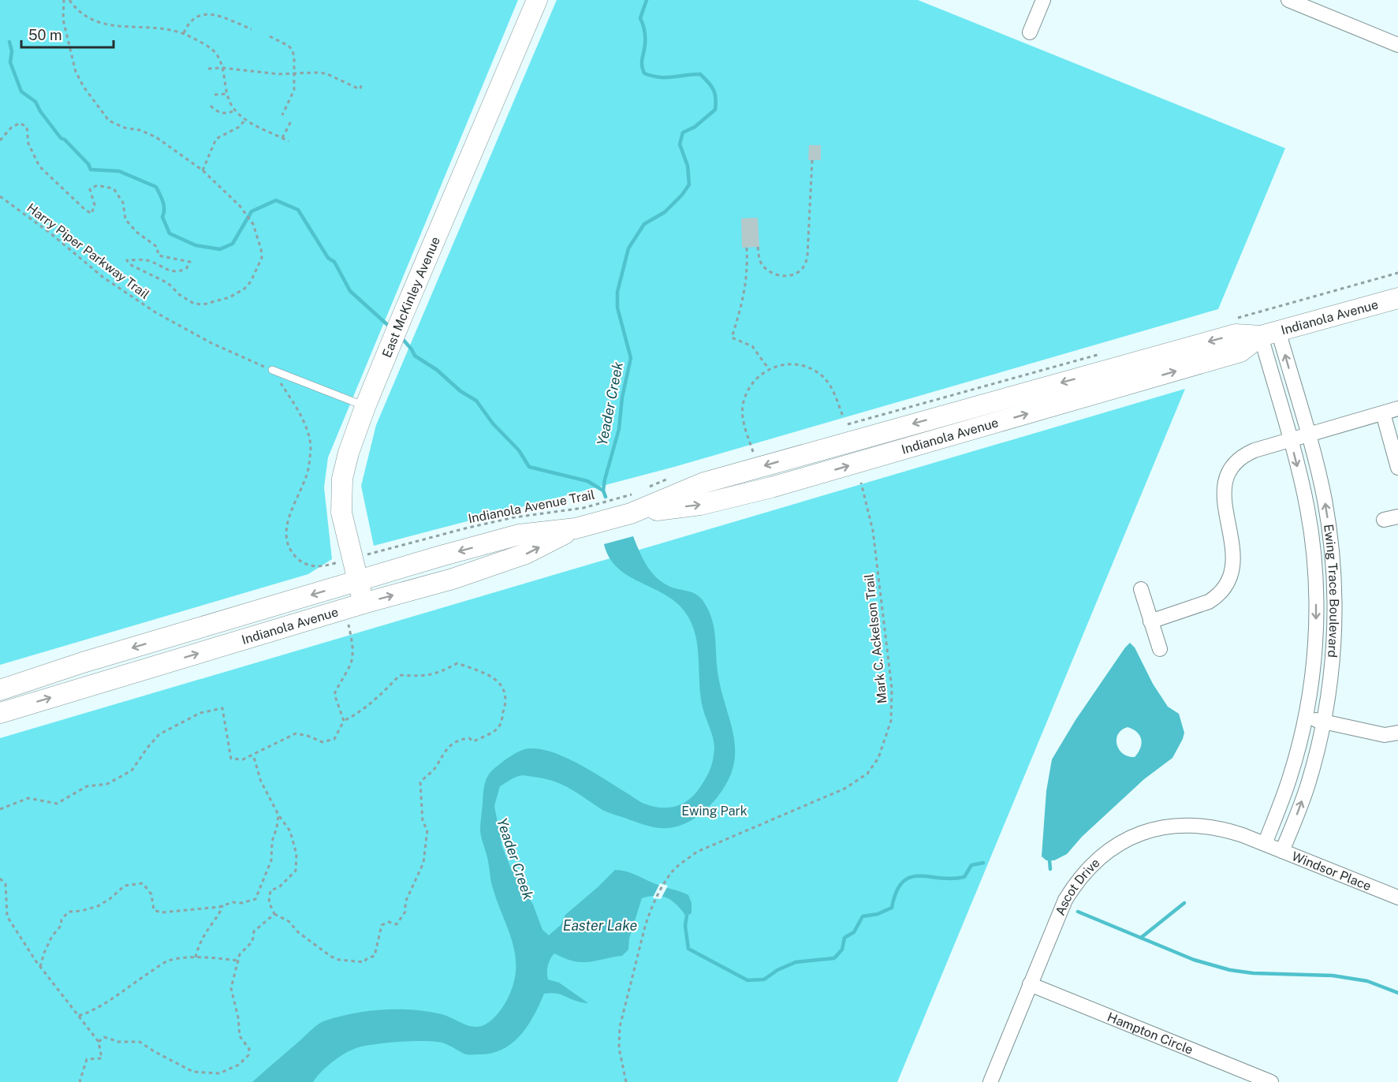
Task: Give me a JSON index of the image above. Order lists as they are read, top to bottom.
{
  "streets": {
    "main road": ["East McKinley Avenue", "Indianola Avenue"],
    "street": [
      "Ewing Trace Boulevard",
      "Windsor Place",
      "Ascot Drive",
      "Hampton Circle"
    ],
    "path": ["Harry Piper Parkway Trail", "Indianola Avenue Trail", "Mark C. Ackelson Trail"]
  },
  "crossings": [
    ["East McKinley Avenue", "Indianola Avenue"],
    ["Indianola Avenue", "Indianola Avenue Trail"],
    ["Indianola Avenue", "Ewing Trace Boulevard"],
    ["Ewing Trace Boulevard", "Windsor Place"],
    ["Ewing Trace Boulevard", "Ascot Drive"],
    ["Windsor Place", "Ascot Drive"],
    ["Ascot Drive", "Hampton Circle"]
  ],
  "water": ["Yeader Creek", "Easter Lake"],
  "parks": ["Ewing Park"],
  "scale_bar": "50 m"
}
